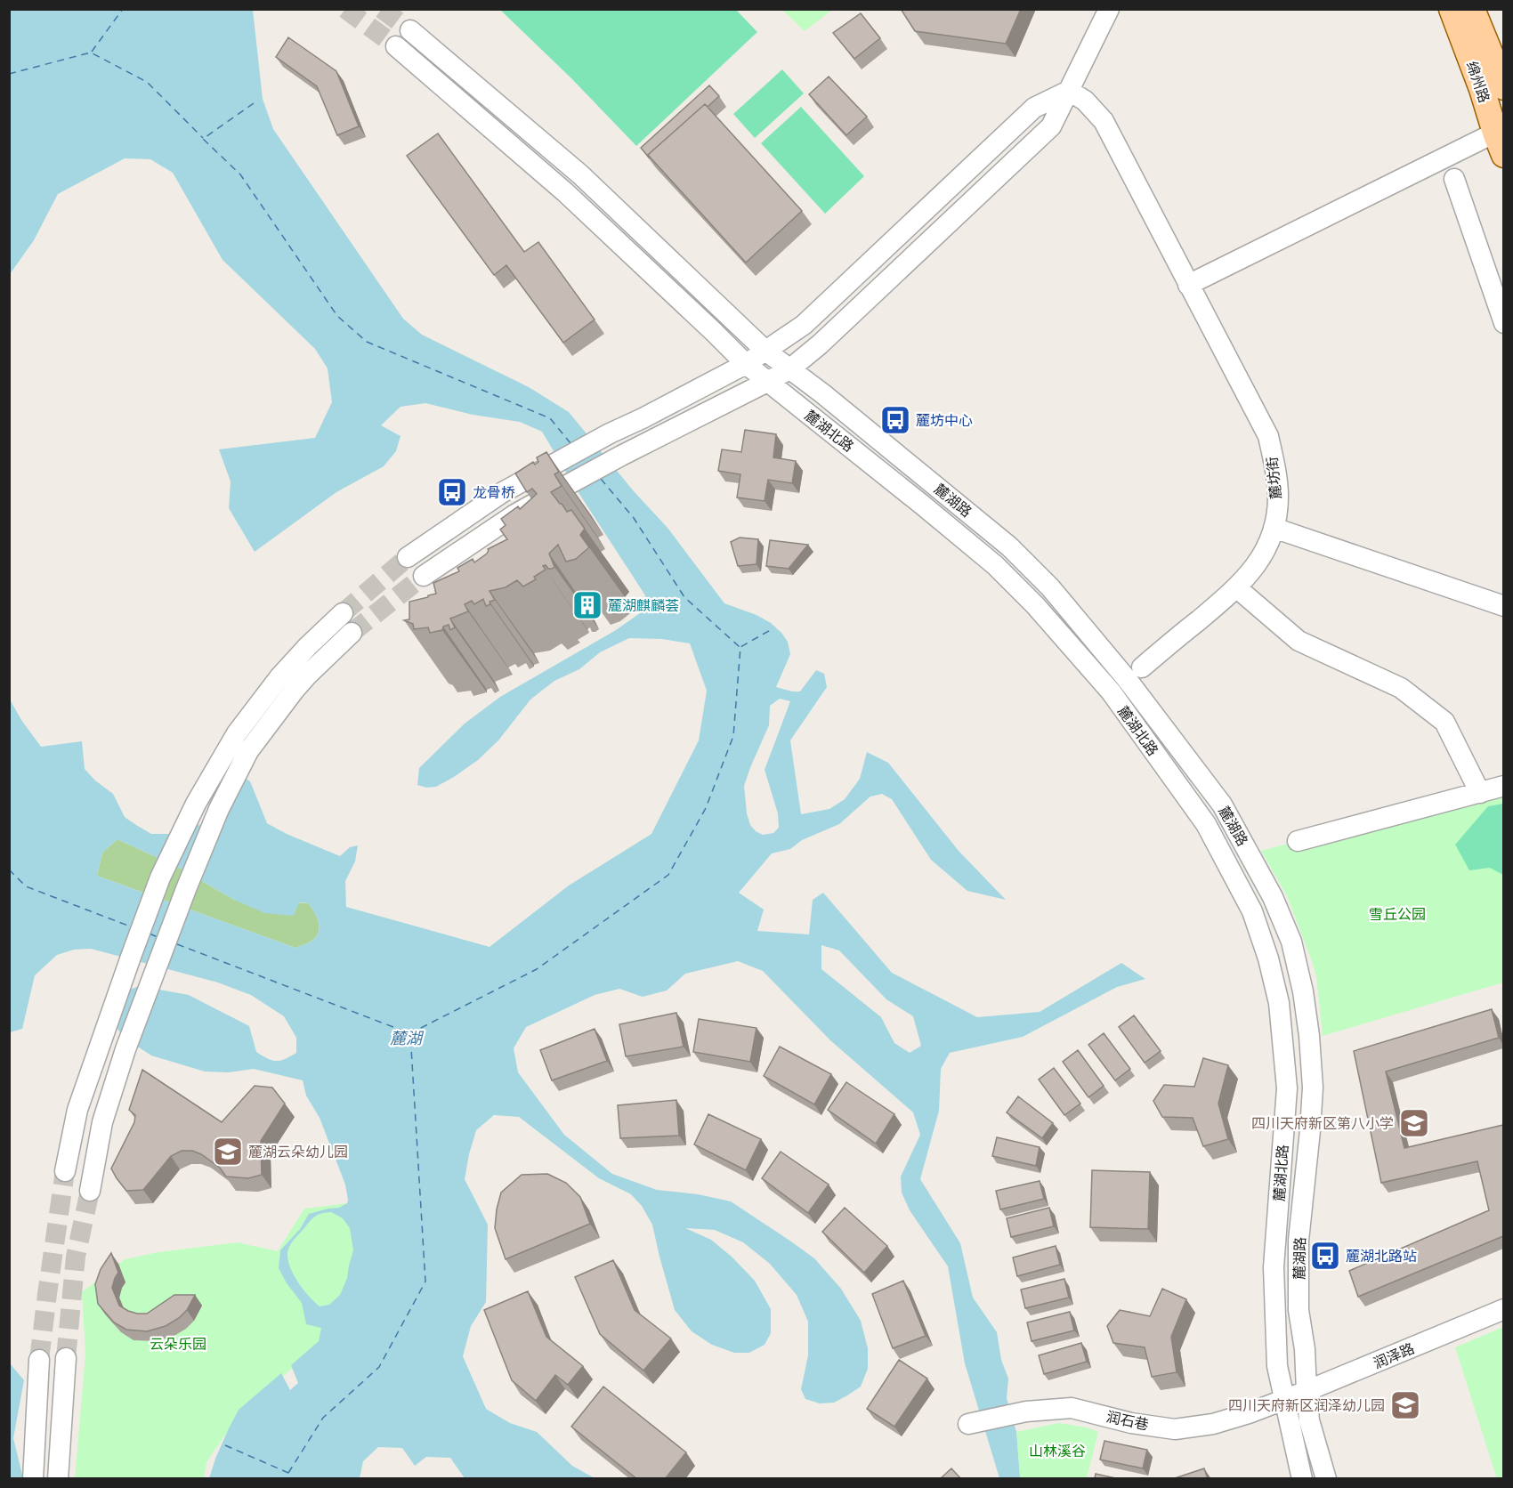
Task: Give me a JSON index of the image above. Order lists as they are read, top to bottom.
{
  "streets": {
    "main road": ["绵州路"],
    "street": [
      "麓湖北路",
      "麓坊街",
      "麓湖路",
      "润泽路",
      "润石巷"
    ]
  },
  "crossings": [
    ["麓湖北路", "润泽路"],
    ["麓湖北路", "润石巷"],
    ["麓湖路", "润泽路"],
    ["润泽路", "润石巷"]
  ],
  "water": ["麓湖"],
  "parks": ["雪丘公园", "云朵乐园", "山林溪谷"],
  "places": {
    "bus stop": ["麓坊中心", "龙骨桥", "麓湖北路站"],
    "building": ["麓湖麒麟荟"],
    "school or university": ["四川天府新区第八小学", "麓湖云朵幼儿园", "四川天府新区润泽幼儿园"]
  }
}
